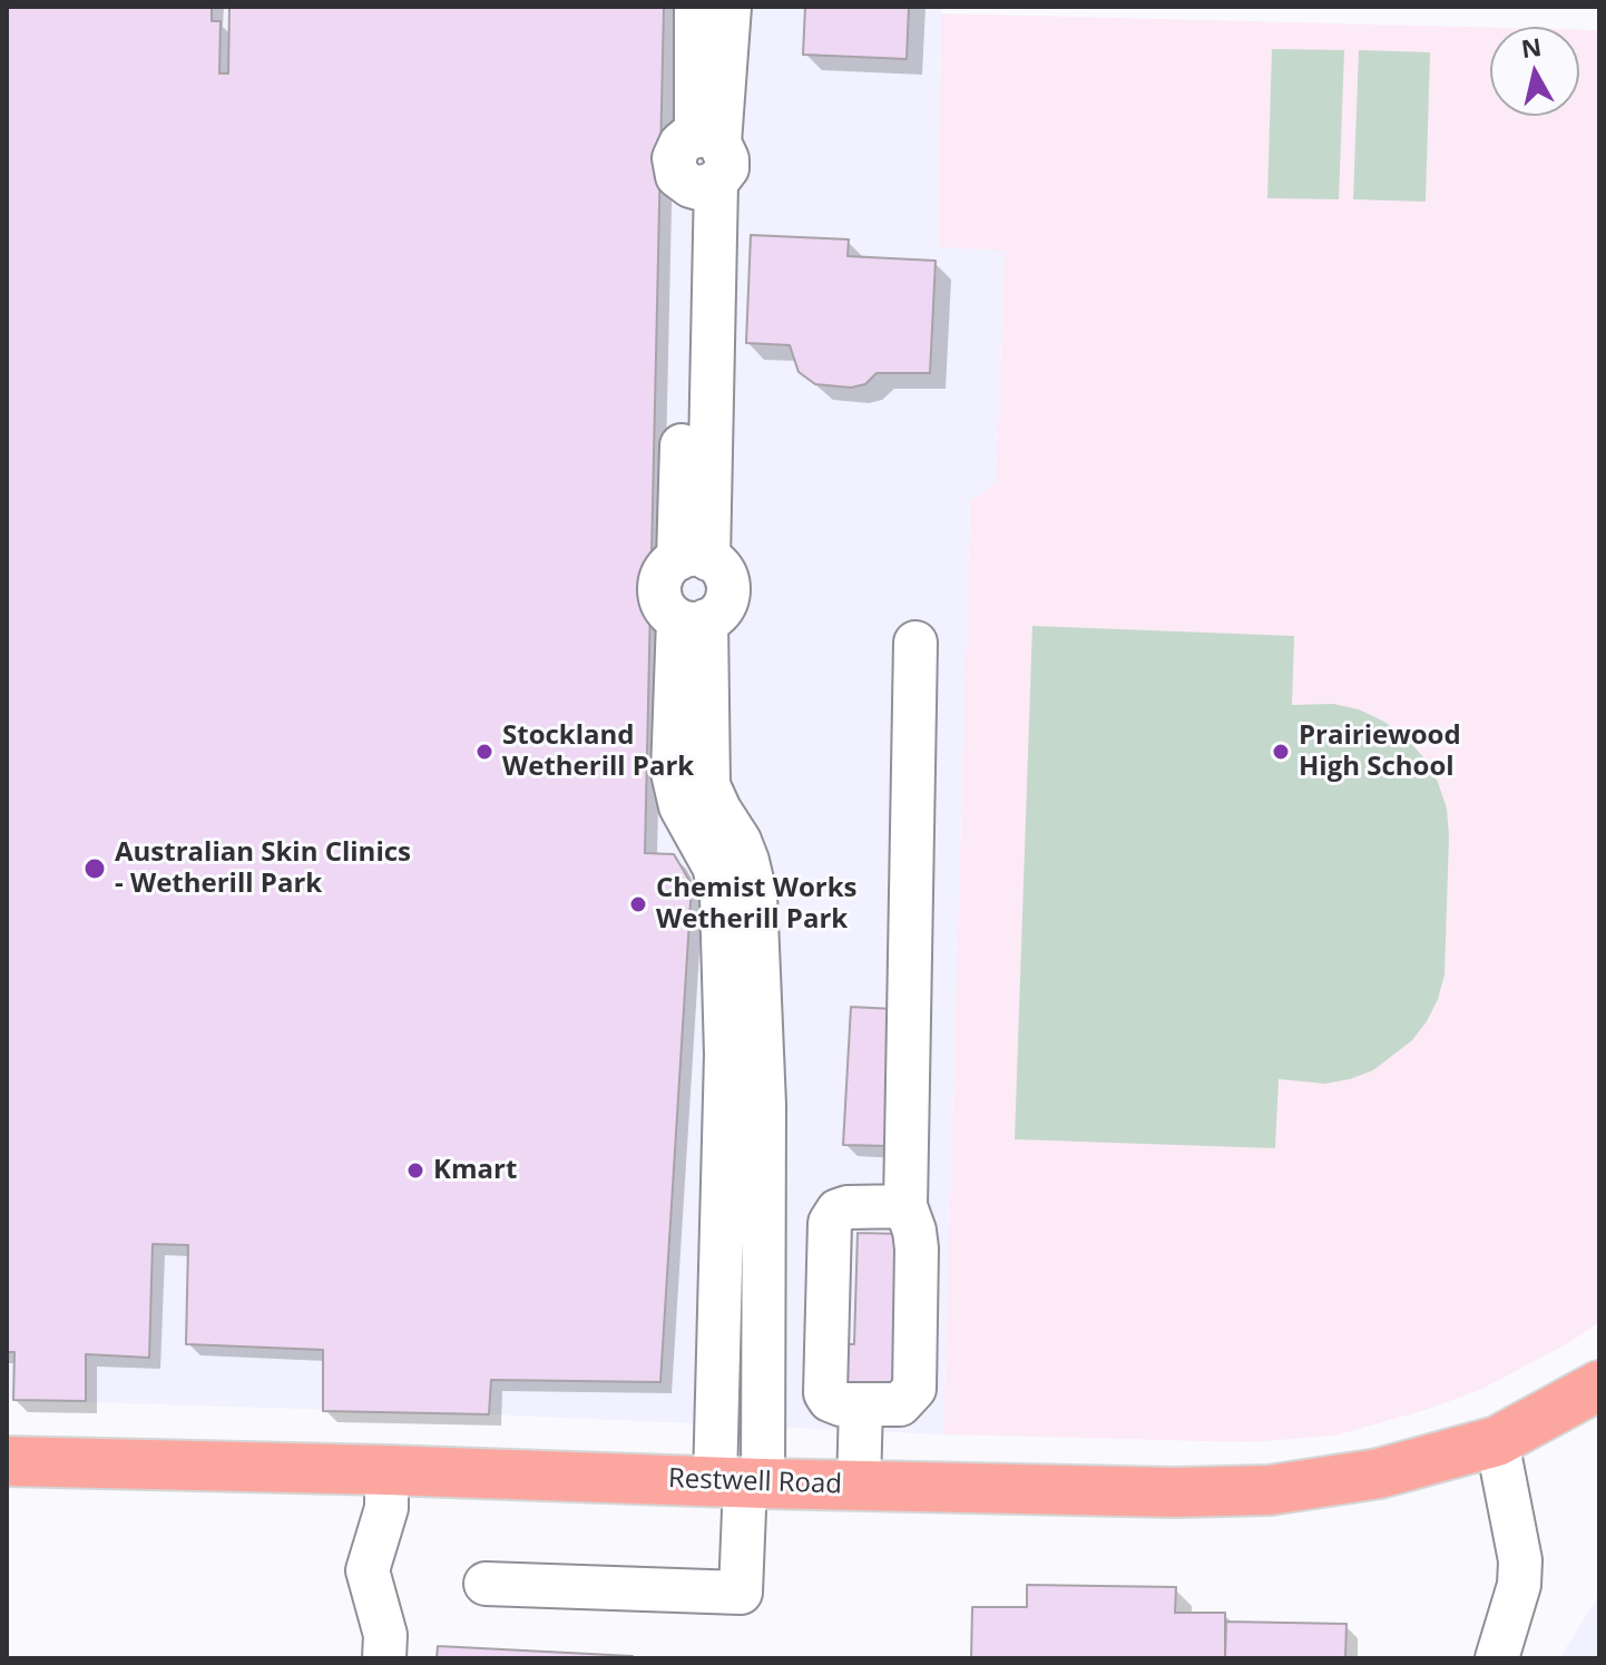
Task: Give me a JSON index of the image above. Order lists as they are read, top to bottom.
{
  "streets": {
    "main road": ["Restwell Road"]
  },
  "places": [
    "Stockland Wetherill Park",
    "Prairiewood High School",
    "Australian Skin Clinics - Wetherill Park",
    "Chemist Works Wetherill Park",
    "Kmart"
  ],
  "north": "top"
}
